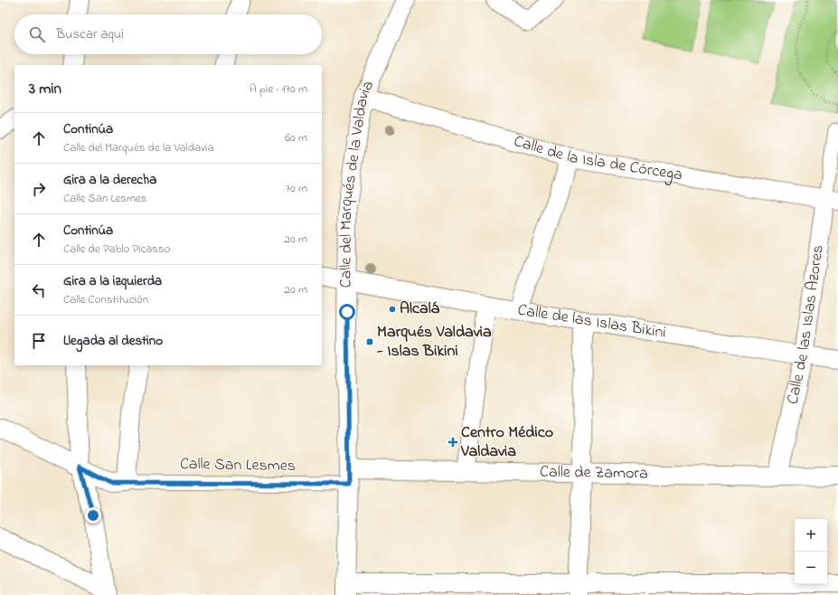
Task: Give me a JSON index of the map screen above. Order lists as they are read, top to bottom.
{
  "streets": {
    "street": [
      "Calle de la Isla de Córcega",
      "Calle del Marqués de la Valdavia",
      "Calle de las Islas Bikini",
      "Calle de las Islas Azores",
      "Calle San Lesmes",
      "Calle de Zamora"
    ]
  },
  "crossings": [
    ["Calle de la Isla de Córcega", "Calle del Marqués de la Valdavia"],
    ["Calle de la Isla de Córcega", "Calle de las Islas Azores"],
    ["Calle del Marqués de la Valdavia", "Calle de las Islas Bikini"],
    ["Calle del Marqués de la Valdavia", "Calle San Lesmes"],
    ["Calle del Marqués de la Valdavia", "Calle de Zamora"],
    ["Calle de las Islas Bikini", "Calle de las Islas Azores"],
    ["Calle de las Islas Azores", "Calle de Zamora"],
    ["Calle San Lesmes", "Calle de Zamora"]
  ],
  "places": {
    "other": ["Alcalá"],
    "transit": ["Marqués Valdavia - Islas Bikini"],
    "health": ["Centro Médico Valdavia"]
  },
  "page": {
    "search": "Buscar aquí",
    "heading": ["3 min", "A pie · 170 m"],
    "list": [
      ["Continúa", "Calle del Marqués de la Valdavia", "60 m"],
      ["Gira a la derecha", "Calle San Lesmes", "70 m"],
      ["Continúa", "Calle de Pablo Picasso", "20 m"],
      ["Gira a la izquierda", "Calle Constitución", "20 m"],
      "Llegada al destino"
    ],
    "map_buttons": ["+", "−"]
  }
}
